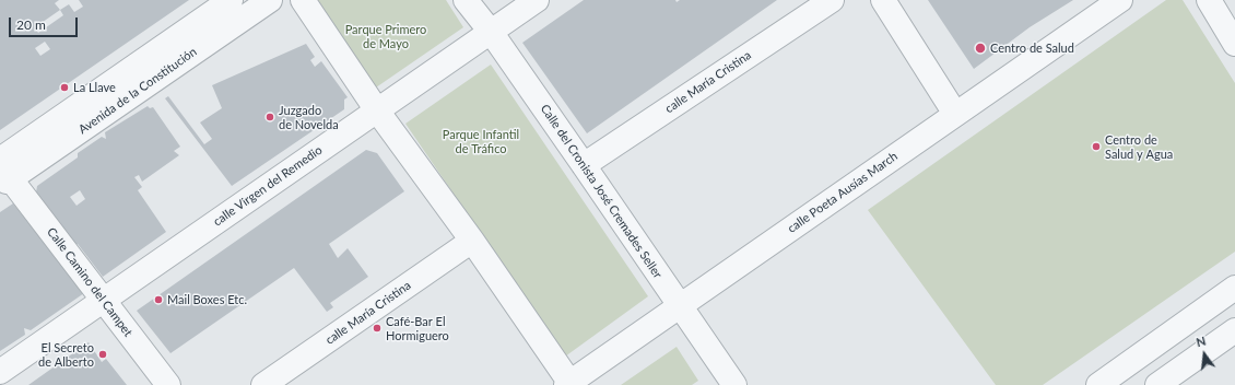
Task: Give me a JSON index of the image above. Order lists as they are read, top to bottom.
{
  "streets": {
    "street": [
      "calle María Cristina",
      "Avenida de la Constitución",
      "calle Virgen del Remedio",
      "Calle del Cronista José Cremades Seller",
      "calle Poeta Ausías March",
      "Calle Camino del Campet"
    ]
  },
  "crossings": [
    ["calle María Cristina", "Calle del Cronista José Cremades Seller"],
    ["Avenida de la Constitución", "Calle Camino del Campet"],
    ["calle Virgen del Remedio", "Calle del Cronista José Cremades Seller"],
    ["calle Virgen del Remedio", "Calle Camino del Campet"],
    ["Calle del Cronista José Cremades Seller", "calle Poeta Ausías March"]
  ],
  "parks": ["Parque Primero de Mayo", "Parque Infantil de Tráfico"],
  "places": [
    "Centro de Salud",
    "La Llave",
    "Juzgado de Novelda",
    "Centro de Salud y Agua",
    "Mail Boxes Etc.",
    "Café-Bar El Hormiguero",
    "El Secreto de Alberto"
  ],
  "scale_bar": "20 m",
  "north": "top"
}
